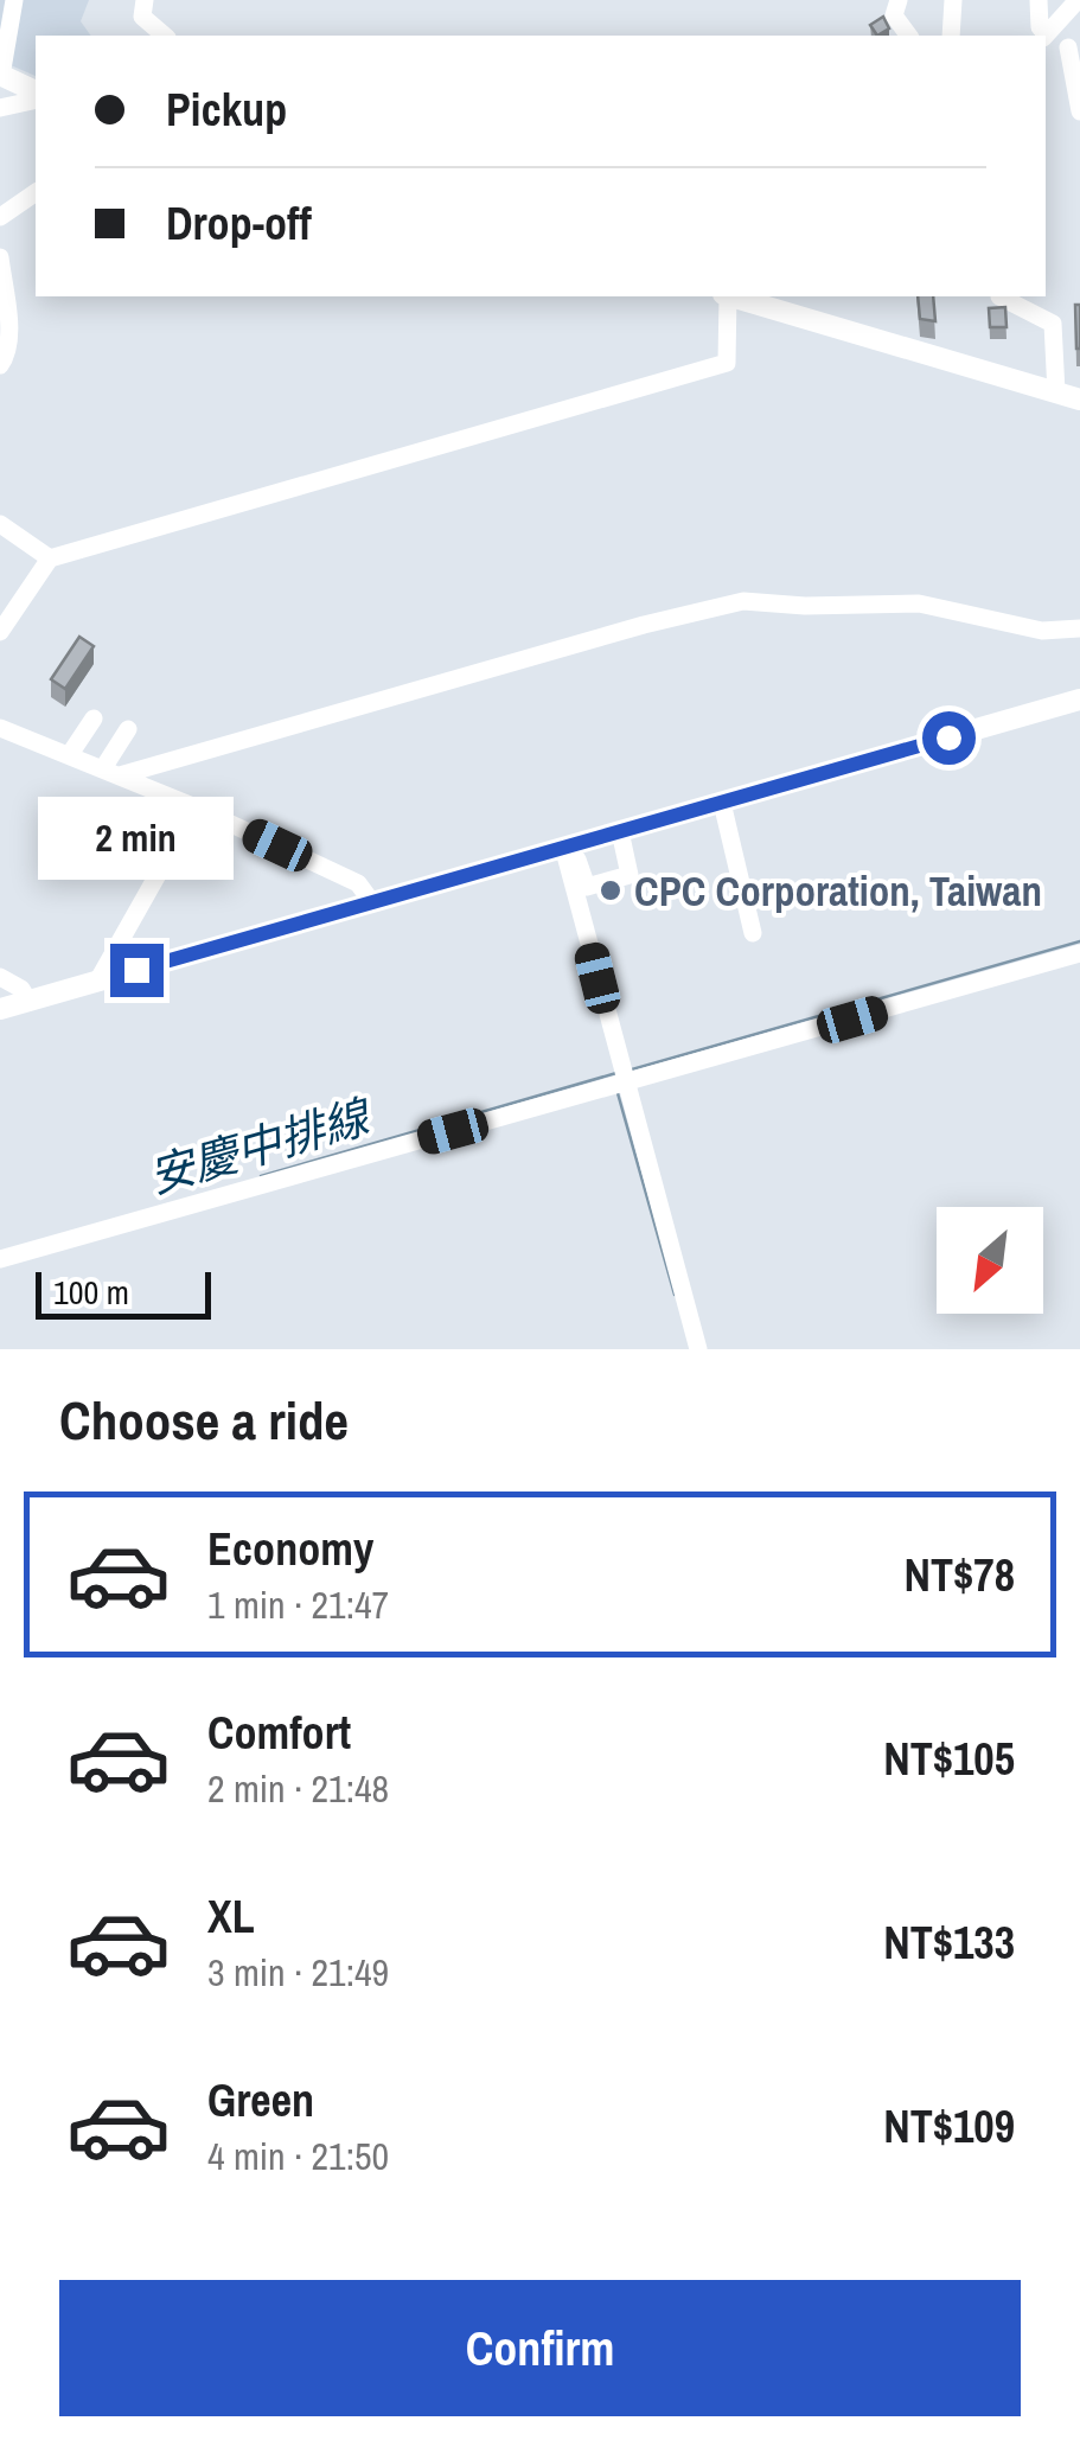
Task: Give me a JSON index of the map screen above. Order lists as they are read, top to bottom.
{
  "water": ["安慶中排線"],
  "places": ["CPC Corporation, Taiwan"],
  "scale_bar": "100 m",
  "north": "bottom left",
  "page": {
    "banner": ["Pickup", "Drop-off"],
    "bubble": "2 min",
    "scale": "100 m",
    "heading": "Choose a ride",
    "list": [
      {
        "name": "Economy",
        "note": "1 min · 21:47",
        "value": "NT$78"
      },
      {
        "name": "Comfort",
        "note": "2 min · 21:48",
        "value": "NT$105"
      },
      {
        "name": "XL",
        "note": "3 min · 21:49",
        "value": "NT$133"
      },
      {
        "name": "Green",
        "note": "4 min · 21:50",
        "value": "NT$109"
      }
    ],
    "buttons": "Confirm"
  }
}
